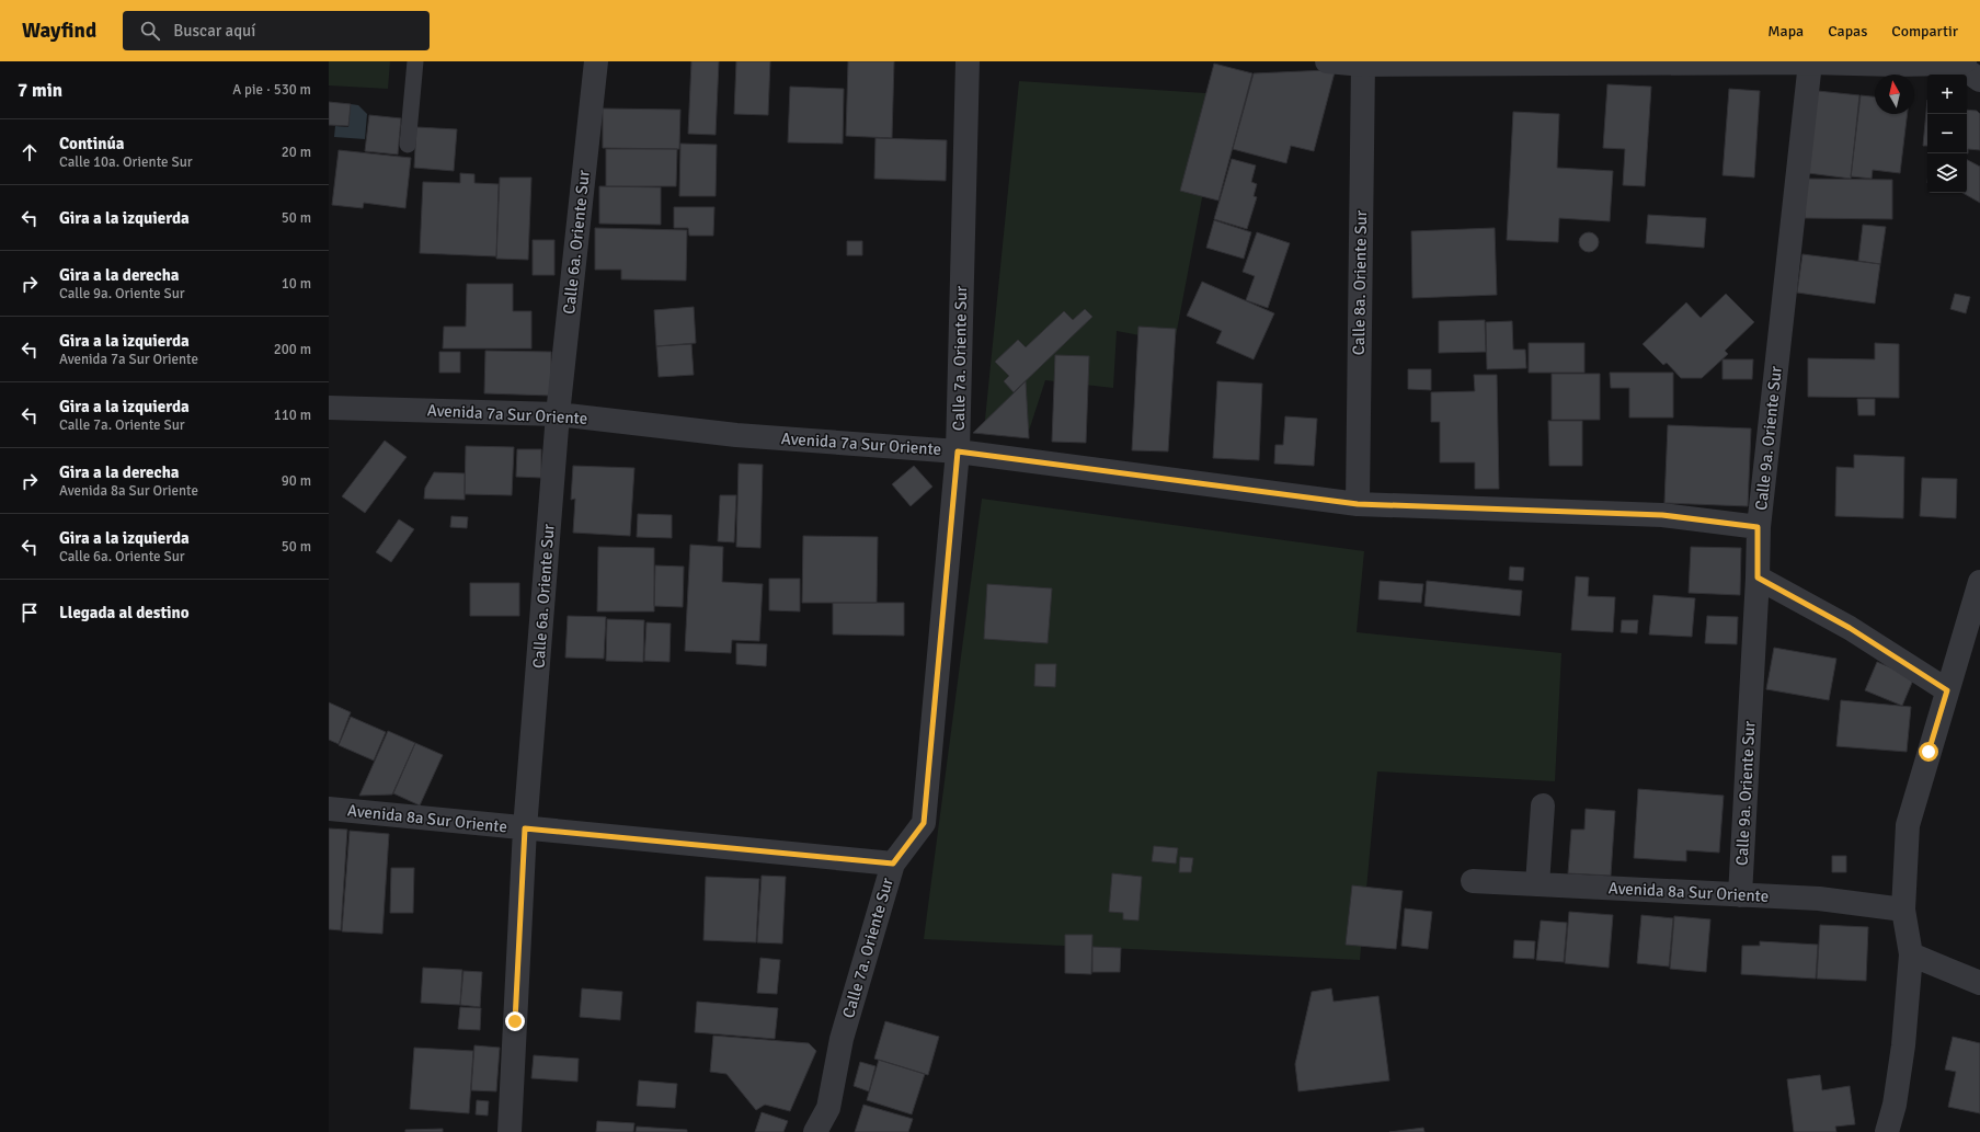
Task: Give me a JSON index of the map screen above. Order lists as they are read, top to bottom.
{
  "streets": {
    "street": [
      "Calle 6a. Oriente Sur",
      "Calle 8a. Oriente Sur",
      "Calle 7a. Oriente Sur",
      "Avenida 7a Sur Oriente",
      "Calle 9a. Oriente Sur",
      "Avenida 8a Sur Oriente"
    ]
  },
  "crossings": [
    ["Calle 6a. Oriente Sur", "Avenida 7a Sur Oriente"],
    ["Calle 6a. Oriente Sur", "Avenida 8a Sur Oriente"],
    ["Calle 8a. Oriente Sur", "Avenida 7a Sur Oriente"],
    ["Calle 7a. Oriente Sur", "Avenida 7a Sur Oriente"],
    ["Calle 7a. Oriente Sur", "Avenida 8a Sur Oriente"],
    ["Avenida 7a Sur Oriente", "Calle 9a. Oriente Sur"],
    ["Calle 9a. Oriente Sur", "Avenida 8a Sur Oriente"]
  ],
  "north": "top",
  "page": {
    "header": "Wayfind",
    "search": "Buscar aquí",
    "nav": ["Mapa", "Capas", "Compartir"],
    "heading": ["7 min", "A pie · 530 m"],
    "map_buttons": ["+", "−"],
    "list": [
      ["Continúa", "Calle 10a. Oriente Sur", "20 m"],
      ["Gira a la izquierda", "50 m"],
      ["Gira a la derecha", "Calle 9a. Oriente Sur", "10 m"],
      ["Gira a la izquierda", "Avenida 7a Sur Oriente", "200 m"],
      ["Gira a la izquierda", "Calle 7a. Oriente Sur", "110 m"],
      ["Gira a la derecha", "Avenida 8a Sur Oriente", "90 m"],
      ["Gira a la izquierda", "Calle 6a. Oriente Sur", "50 m"],
      "Llegada al destino"
    ]
  }
}
